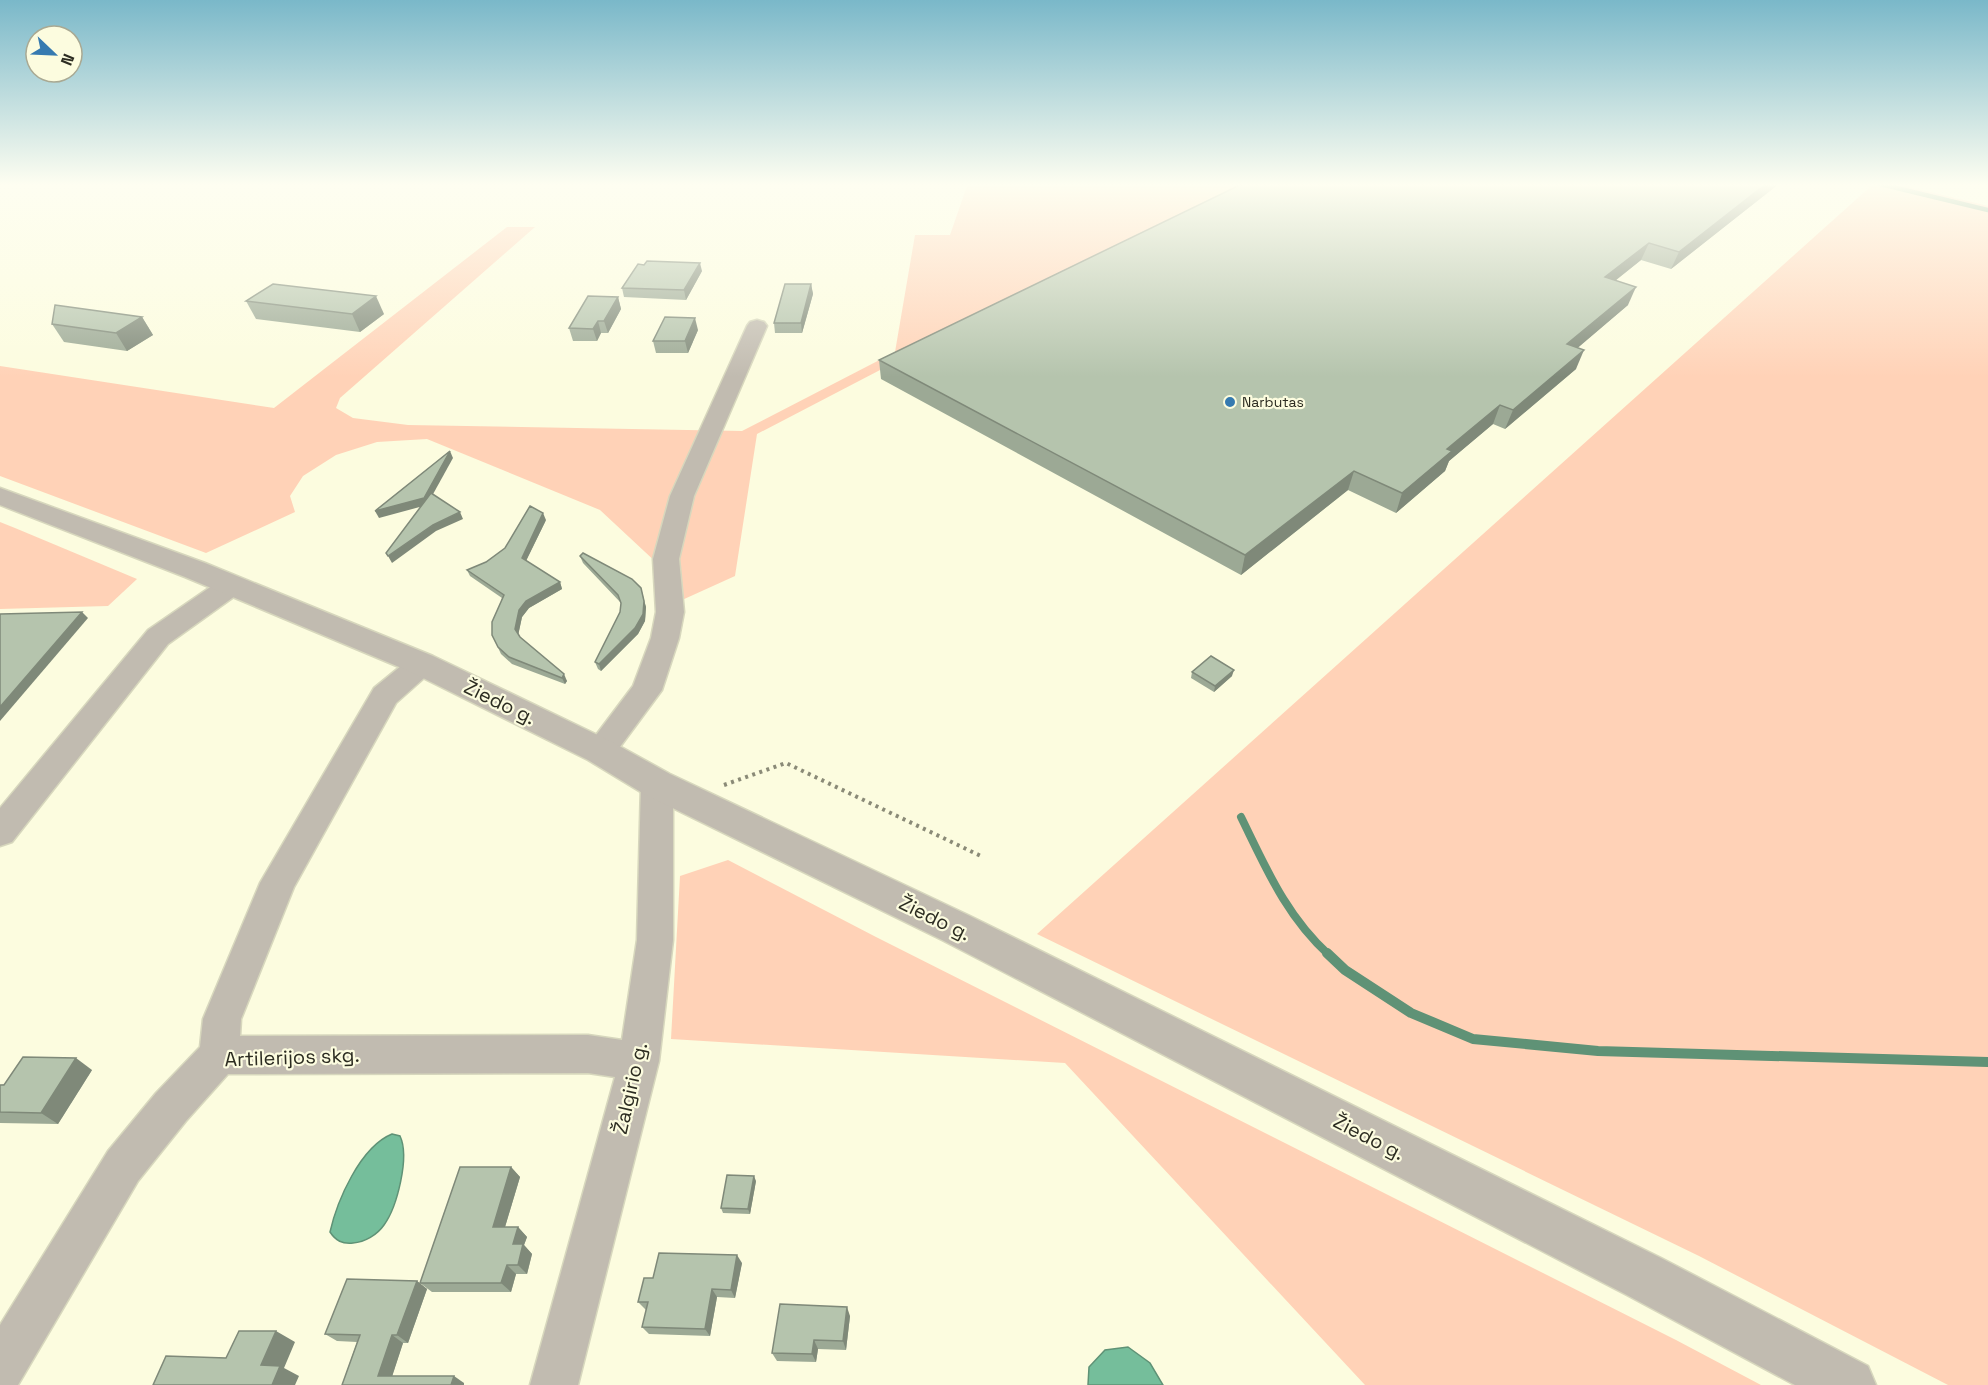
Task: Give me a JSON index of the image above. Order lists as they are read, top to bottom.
{
  "streets": {
    "street": ["Žiedo g.", "Artilerijos skg.", "Žalgirio g."]
  },
  "crossings": [
    ["Žiedo g.", "Žalgirio g."],
    ["Artilerijos skg.", "Žalgirio g."]
  ],
  "places": ["Narbutas"],
  "north": "bottom right"
}
